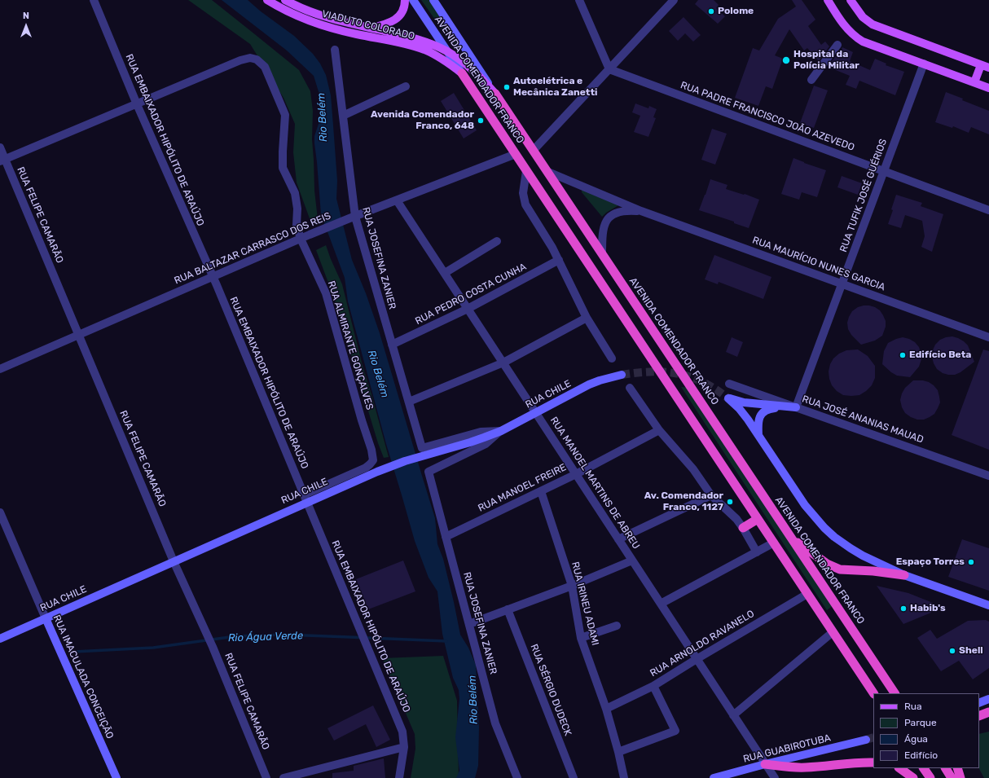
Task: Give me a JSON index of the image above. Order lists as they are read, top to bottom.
{
  "streets": {
    "highway": ["AVENIDA COMENDADOR FRANCO"],
    "main road": [
      "VIADUTO COLORADO",
      "RUA CHILE",
      "RUA IMACULADA CONCEIÇÃO",
      "RUA GUABIROTUBA"
    ],
    "street": [
      "RUA PADRE FRANCISCO JOÃO AZEVEDO",
      "RUA EMBAIXADOR HIPÓLITO DE ARAÚJO",
      "RUA TUFIK JOSÉ GUÉRIOS",
      "RUA FELIPE CAMARÃO",
      "RUA BALTAZAR CARRASCO DOS REIS",
      "RUA JOSEFINA ZANIER",
      "RUA MAURÍCIO NUNES GARCIA",
      "RUA PEDRO COSTA CUNHA",
      "RUA ALMIRANTE GONÇALVES",
      "RUA JOSÉ ANANIAS MAUAD",
      "RUA MANOEL MARTINS DE ABREU",
      "RUA MANOEL FREIRE",
      "RUA IRINEU ADAMI",
      "RUA ARNOLDO RAVANELO",
      "RUA SÉRGIO DUDECK"
    ]
  },
  "crossings": [
    ["VIADUTO COLORADO", "AVENIDA COMENDADOR FRANCO"],
    ["AVENIDA COMENDADOR FRANCO", "RUA BALTAZAR CARRASCO DOS REIS"],
    ["AVENIDA COMENDADOR FRANCO", "RUA MAURÍCIO NUNES GARCIA"],
    ["AVENIDA COMENDADOR FRANCO", "RUA ARNOLDO RAVANELO"],
    ["RUA PADRE FRANCISCO JOÃO AZEVEDO", "RUA TUFIK JOSÉ GUÉRIOS"],
    ["RUA EMBAIXADOR HIPÓLITO DE ARAÚJO", "RUA BALTAZAR CARRASCO DOS REIS"],
    ["RUA EMBAIXADOR HIPÓLITO DE ARAÚJO", "RUA ALMIRANTE GONÇALVES"],
    ["RUA EMBAIXADOR HIPÓLITO DE ARAÚJO", "RUA CHILE"],
    ["RUA TUFIK JOSÉ GUÉRIOS", "RUA MAURÍCIO NUNES GARCIA"],
    ["RUA TUFIK JOSÉ GUÉRIOS", "RUA JOSÉ ANANIAS MAUAD"],
    ["RUA FELIPE CAMARÃO", "RUA BALTAZAR CARRASCO DOS REIS"],
    ["RUA FELIPE CAMARÃO", "RUA ALMIRANTE GONÇALVES"],
    ["RUA FELIPE CAMARÃO", "RUA CHILE"],
    ["RUA BALTAZAR CARRASCO DOS REIS", "RUA JOSEFINA ZANIER"],
    ["RUA BALTAZAR CARRASCO DOS REIS", "RUA ALMIRANTE GONÇALVES"],
    ["RUA BALTAZAR CARRASCO DOS REIS", "RUA MANOEL MARTINS DE ABREU"],
    ["RUA JOSEFINA ZANIER", "RUA PEDRO COSTA CUNHA"],
    ["RUA JOSEFINA ZANIER", "RUA CHILE"],
    ["RUA JOSEFINA ZANIER", "RUA MANOEL FREIRE"],
    ["RUA PEDRO COSTA CUNHA", "RUA MANOEL MARTINS DE ABREU"],
    ["RUA ALMIRANTE GONÇALVES", "RUA CHILE"],
    ["RUA CHILE", "RUA MANOEL MARTINS DE ABREU"],
    ["RUA CHILE", "RUA IMACULADA CONCEIÇÃO"],
    ["RUA MANOEL MARTINS DE ABREU", "RUA MANOEL FREIRE"],
    ["RUA MANOEL MARTINS DE ABREU", "RUA ARNOLDO RAVANELO"],
    ["RUA MANOEL MARTINS DE ABREU", "RUA GUABIROTUBA"],
    ["RUA MANOEL FREIRE", "RUA IRINEU ADAMI"],
    ["RUA IRINEU ADAMI", "RUA ARNOLDO RAVANELO"]
  ],
  "water": ["Rio Belém", "Rio Água Verde"],
  "places": [
    "Polome",
    "Hospital da Polícia Militar",
    "Autoelétrica e Mecânica Zanetti",
    "Avenida Comendador Franco, 648",
    "Edifício Beta",
    "Av. Comendador Franco, 1127",
    "Espaço Torres",
    "Habib's",
    "Shell"
  ],
  "legend": [
    "Rua",
    "Parque",
    "Água",
    "Edifício"
  ],
  "north": "top"
}
